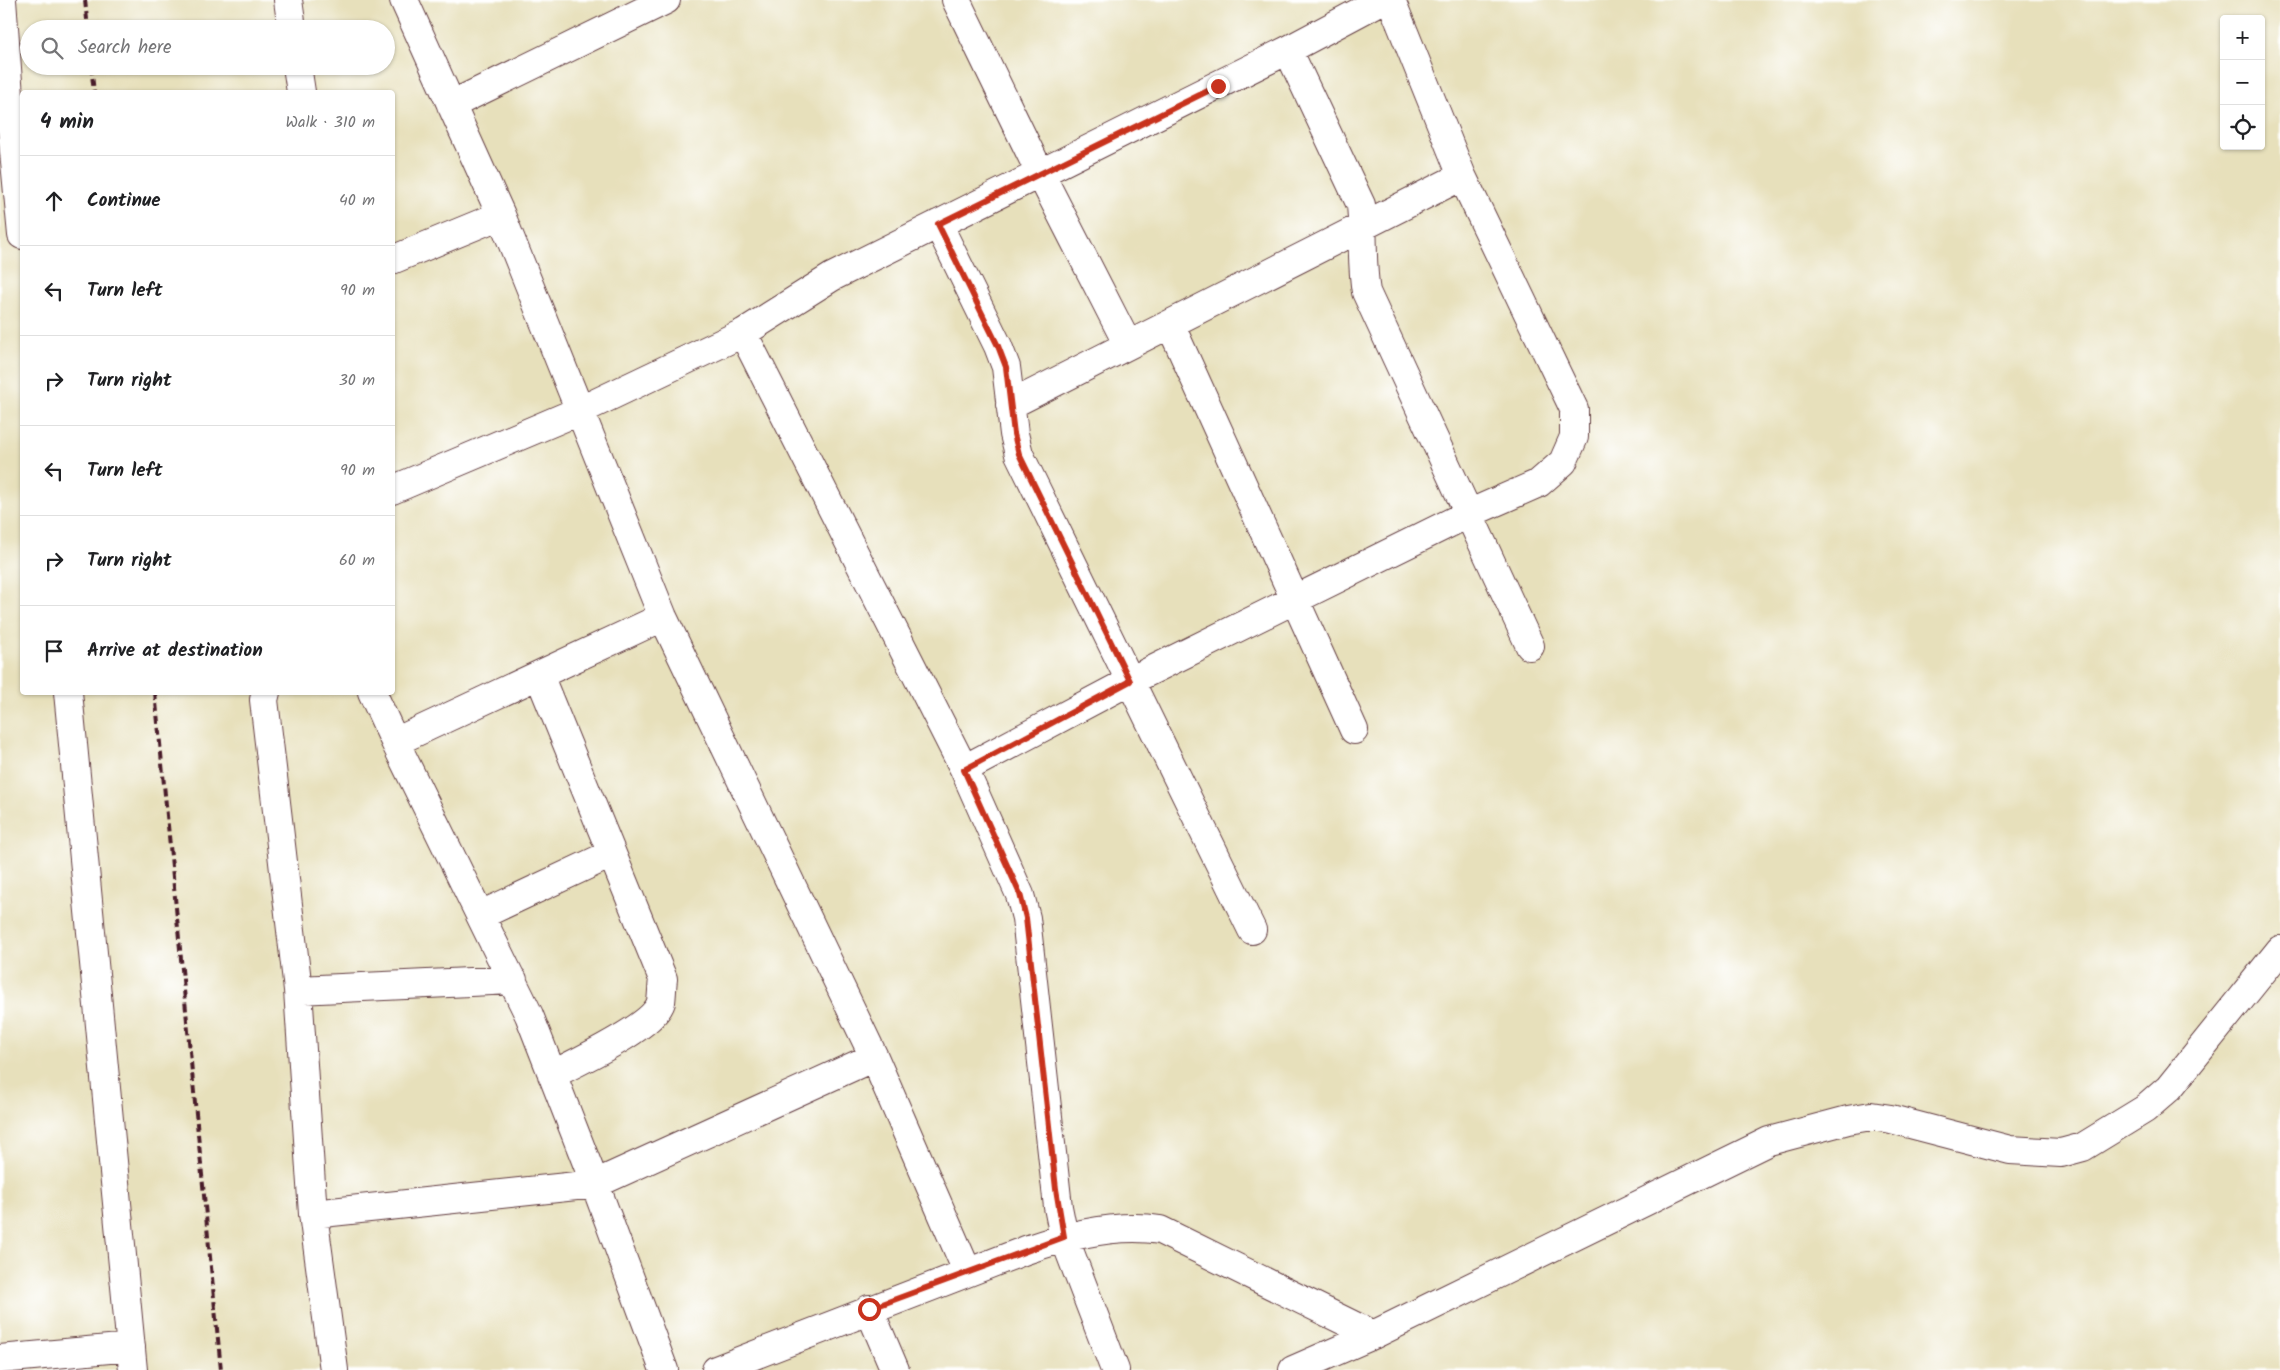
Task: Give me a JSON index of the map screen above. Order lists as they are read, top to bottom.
{
  "page": {
    "map_buttons": ["+", "−"],
    "search": "Search here",
    "heading": ["4 min", "Walk · 310 m"],
    "list": [
      ["Continue", "40 m"],
      ["Turn left", "90 m"],
      ["Turn right", "30 m"],
      ["Turn left", "90 m"],
      ["Turn right", "60 m"],
      "Arrive at destination"
    ]
  }
}
